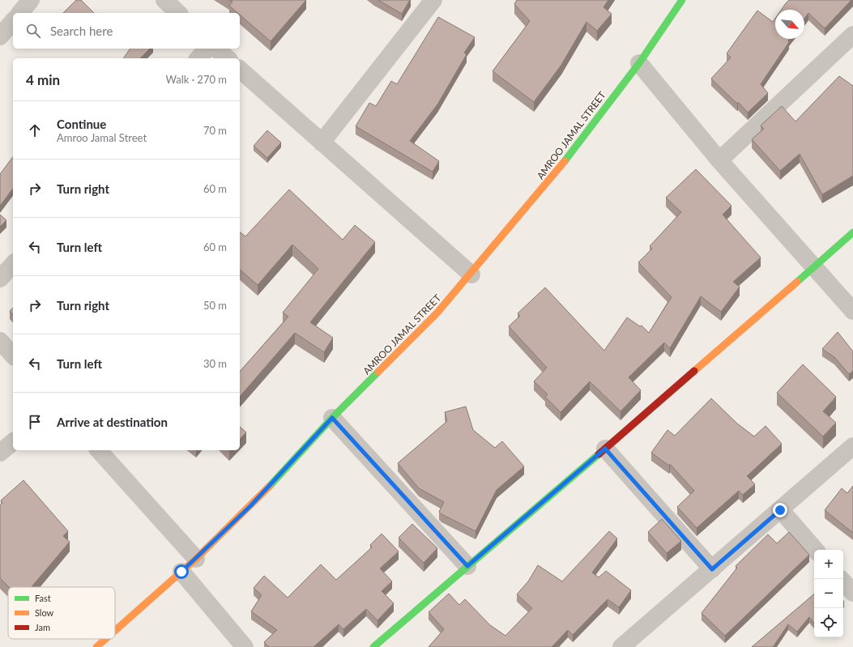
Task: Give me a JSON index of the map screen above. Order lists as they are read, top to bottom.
{
  "streets": {
    "street": ["AMROO JAMAL STREET"]
  },
  "legend": ["Fast", "Slow", "Jam"],
  "north": "bottom right",
  "page": {
    "search": "Search here",
    "heading": ["4 min", "Walk · 270 m"],
    "list": [
      ["Continue", "Amroo Jamal Street", "70 m"],
      ["Turn right", "60 m"],
      ["Turn left", "60 m"],
      ["Turn right", "50 m"],
      ["Turn left", "30 m"],
      "Arrive at destination"
    ],
    "map_buttons": ["+", "−"]
  }
}
